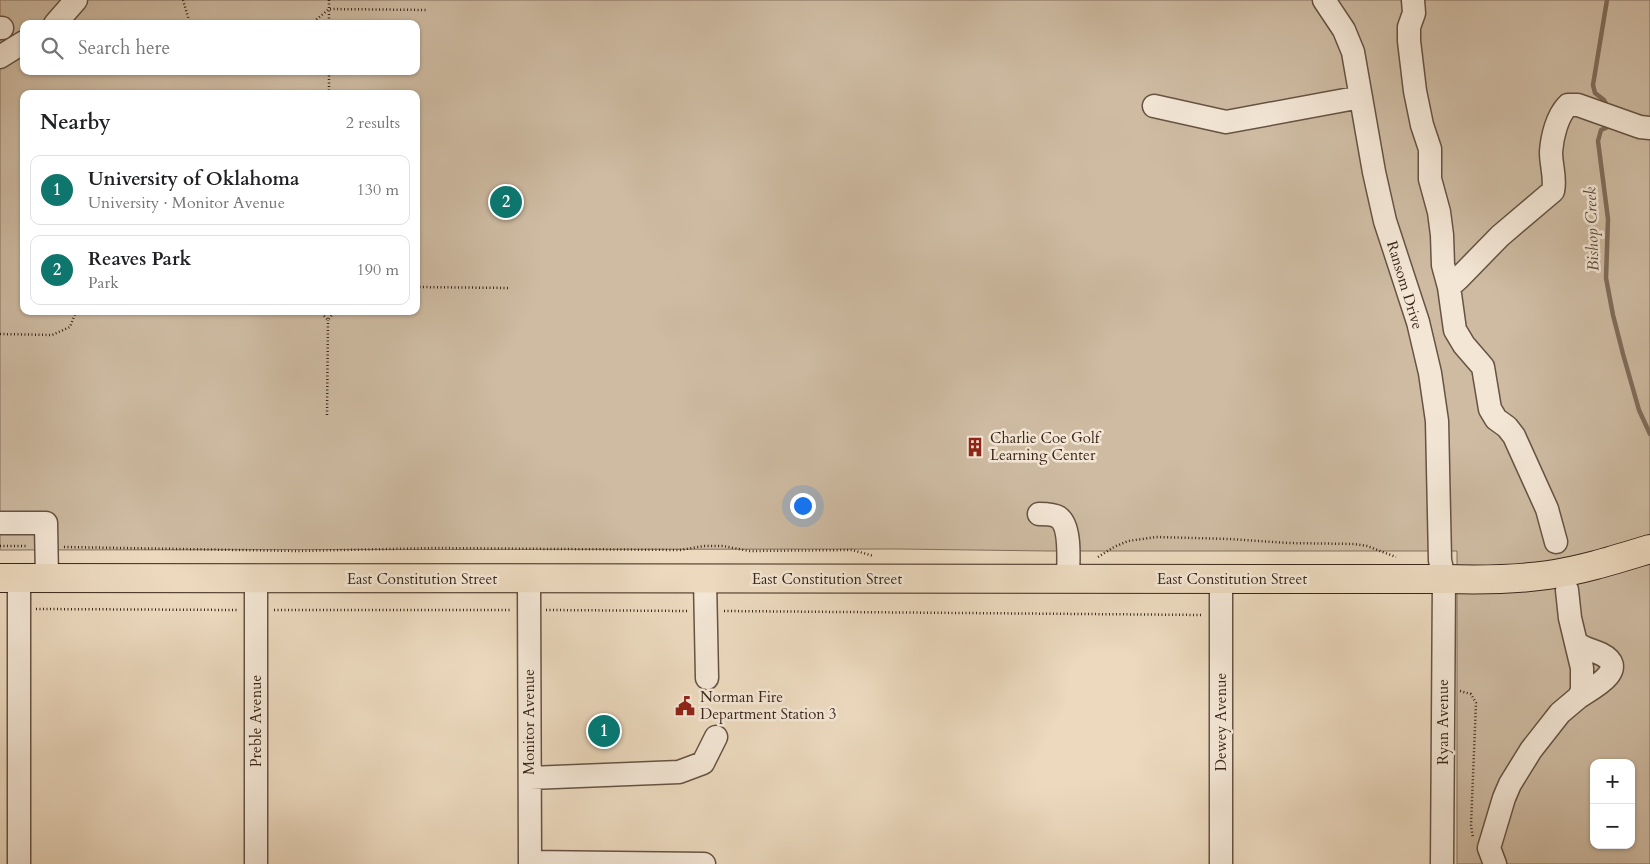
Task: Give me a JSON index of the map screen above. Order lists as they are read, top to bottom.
{
  "streets": {
    "main road": ["East Constitution Street"],
    "street": [
      "Ransom Drive",
      "Preble Avenue",
      "Monitor Avenue",
      "Dewey Avenue",
      "Ryan Avenue"
    ]
  },
  "crossings": [
    ["Ransom Drive", "East Constitution Street"],
    ["Ransom Drive", "Ryan Avenue"],
    ["East Constitution Street", "Preble Avenue"],
    ["East Constitution Street", "Monitor Avenue"],
    ["East Constitution Street", "Dewey Avenue"],
    ["East Constitution Street", "Ryan Avenue"]
  ],
  "water": ["Bishop Creek"],
  "places": {
    "building": ["Charlie Coe Golf Learning Center"],
    "public building": ["Norman Fire Department Station 3"]
  },
  "page": {
    "search": "Search here",
    "heading": ["Nearby", "2 results"],
    "list": [
      {
        "mark": "1",
        "name": "University of Oklahoma",
        "note": "University · Monitor Avenue",
        "value": "130 m"
      },
      {
        "mark": "2",
        "name": "Reaves Park",
        "note": "Park",
        "value": "190 m"
      }
    ],
    "pins": ["2", "1"],
    "map_buttons": ["+", "−"]
  }
}
